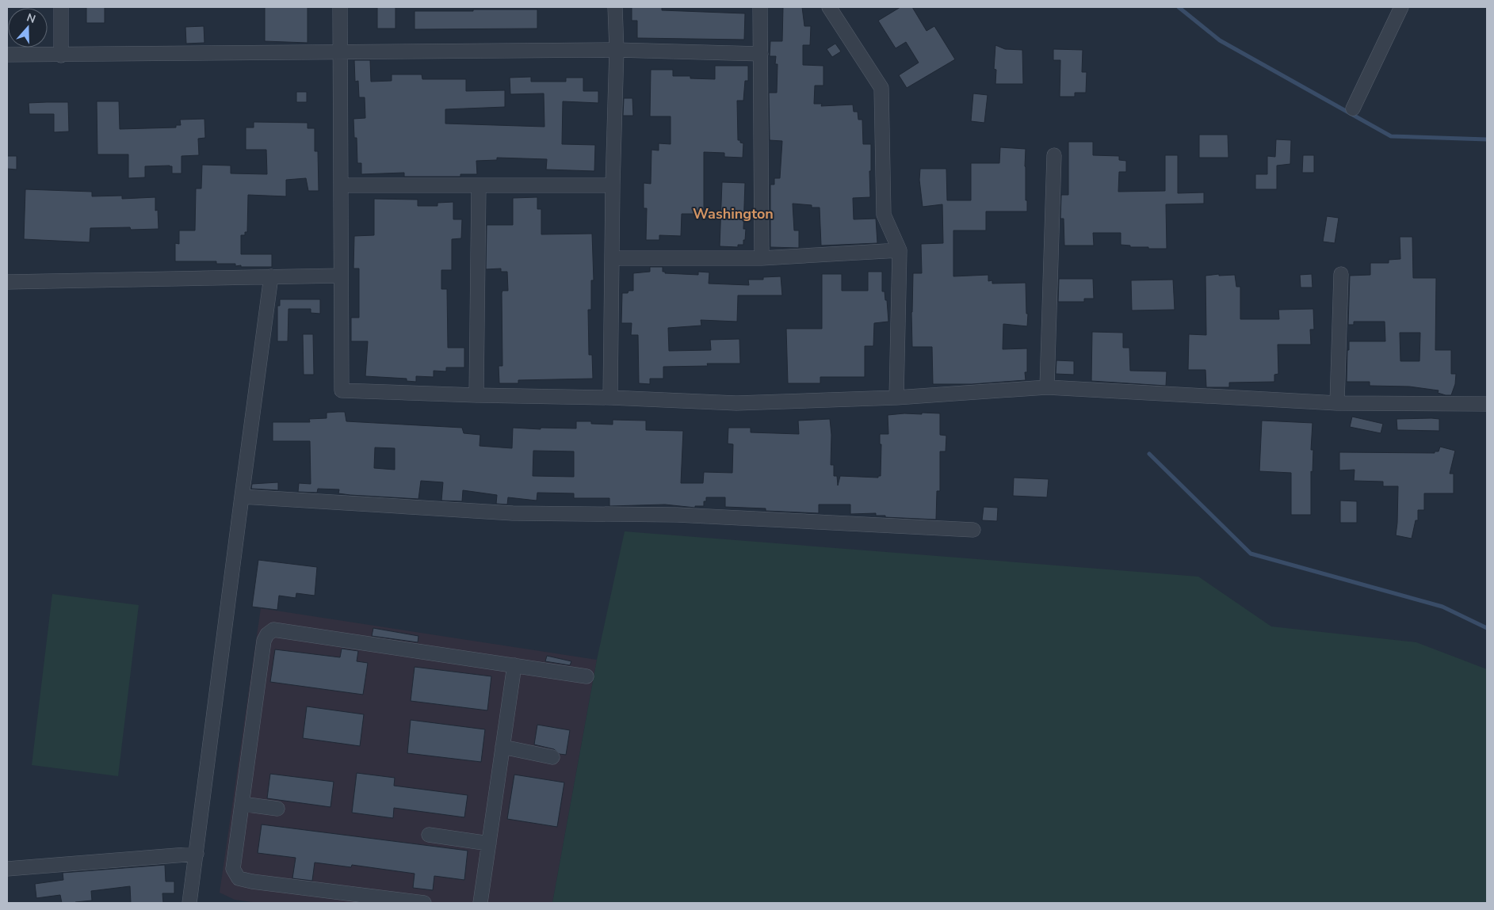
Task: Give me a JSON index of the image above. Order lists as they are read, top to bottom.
{
  "districts": ["Washington"],
  "north": "top"
}
